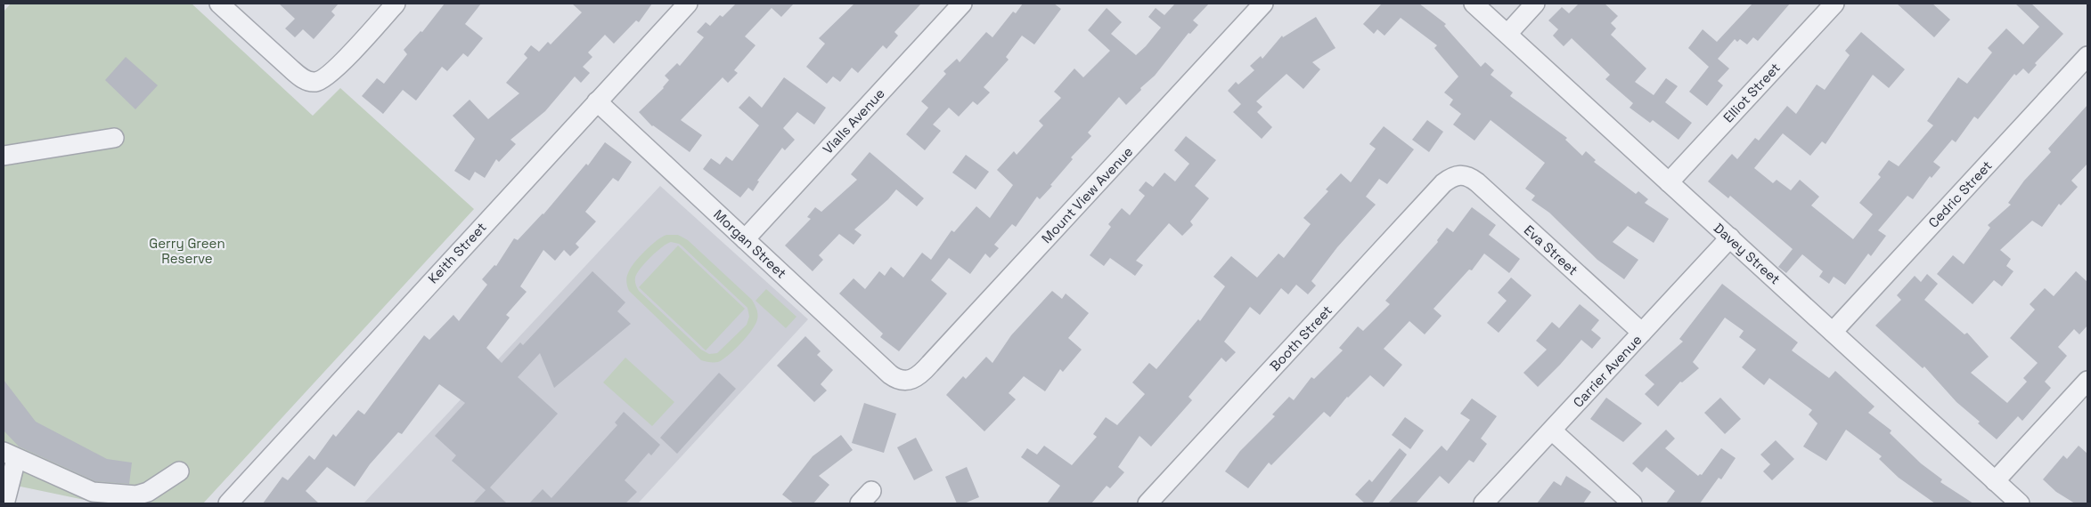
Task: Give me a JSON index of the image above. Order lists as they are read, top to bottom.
{
  "streets": {
    "street": [
      "Elliot Street",
      "Vialls Avenue",
      "Cedric Street",
      "Mount View Avenue",
      "Morgan Street",
      "Eva Street",
      "Keith Street",
      "Davey Street",
      "Booth Street",
      "Carrier Avenue"
    ]
  },
  "crossings": [
    ["Elliot Street", "Davey Street"],
    ["Vialls Avenue", "Morgan Street"],
    ["Cedric Street", "Davey Street"],
    ["Mount View Avenue", "Morgan Street"],
    ["Morgan Street", "Keith Street"],
    ["Eva Street", "Booth Street"],
    ["Eva Street", "Carrier Avenue"],
    ["Davey Street", "Carrier Avenue"]
  ],
  "parks": ["Gerry Green Reserve"]
}
